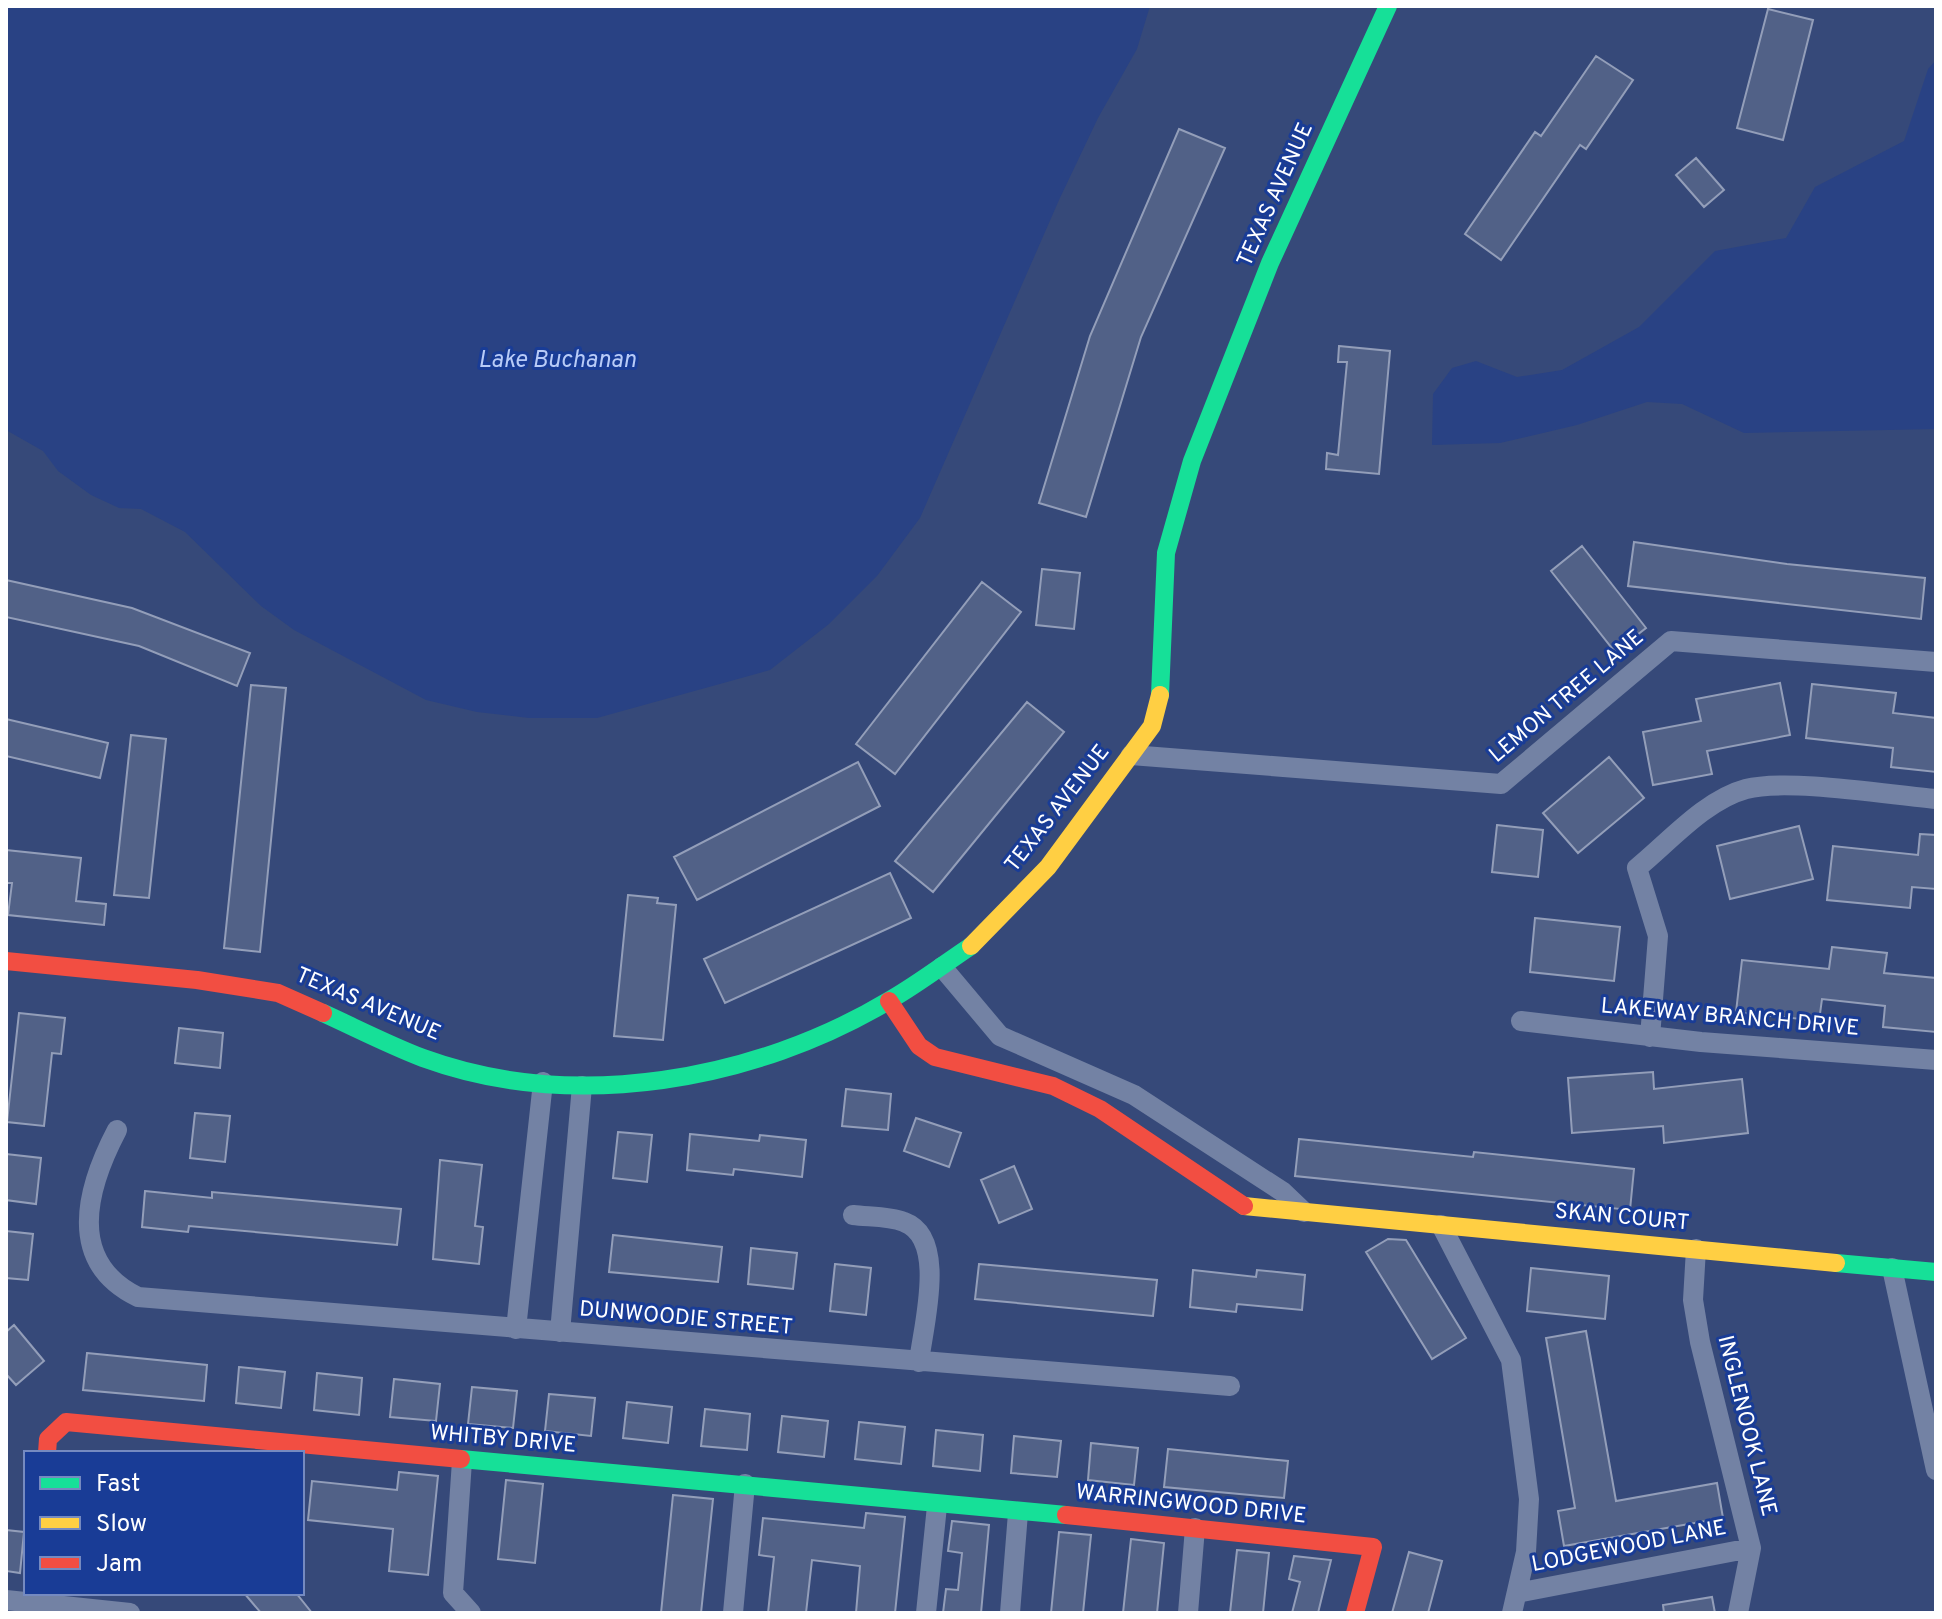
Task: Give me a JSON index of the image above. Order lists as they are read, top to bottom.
{
  "streets": {
    "street": [
      "TEXAS AVENUE",
      "LEMON TREE LANE",
      "LAKEWAY BRANCH DRIVE",
      "SKAN COURT",
      "DUNWOODIE STREET",
      "INGLENOOK LANE",
      "WHITBY DRIVE",
      "WARRINGWOOD DRIVE",
      "LODGEWOOD LANE"
    ]
  },
  "crossings": [
    ["TEXAS AVENUE", "LEMON TREE LANE"],
    ["TEXAS AVENUE", "SKAN COURT"],
    ["SKAN COURT", "INGLENOOK LANE"],
    ["INGLENOOK LANE", "LODGEWOOD LANE"],
    ["WHITBY DRIVE", "WARRINGWOOD DRIVE"]
  ],
  "water": ["Lake Buchanan"],
  "legend": ["Fast", "Slow", "Jam"]
}
